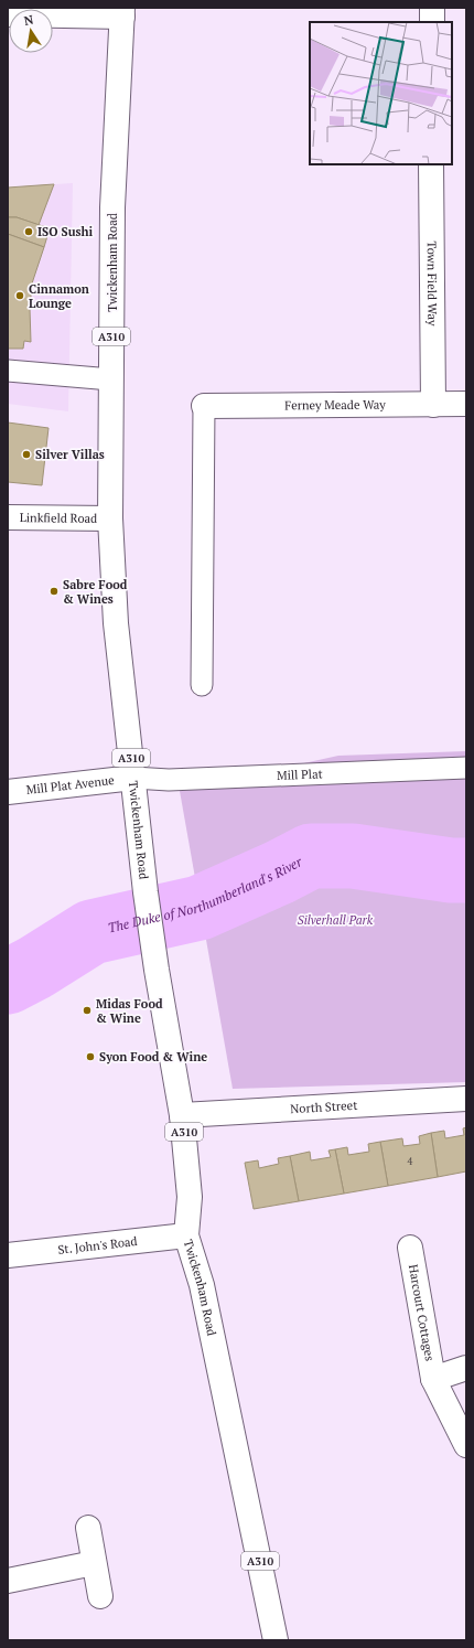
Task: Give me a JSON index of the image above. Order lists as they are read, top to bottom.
{
  "streets": {
    "main road": [
      "Twickenham Road",
      "Town Field Way",
      "A310",
      "Ferney Meade Way",
      "Linkfield Road",
      "Mill Plat Avenue",
      "North Street",
      "St. John's Road",
      "Harcourt Cottages"
    ],
    "lane": ["Mill Plat"]
  },
  "crossings": [
    ["Twickenham Road", "Linkfield Road"],
    ["Twickenham Road", "Mill Plat"],
    ["Twickenham Road", "Mill Plat Avenue"],
    ["Twickenham Road", "North Street"],
    ["Twickenham Road", "St. John's Road"],
    ["Town Field Way", "Ferney Meade Way"],
    ["Mill Plat", "Mill Plat Avenue"]
  ],
  "water": ["The Duke of Northumberland's River"],
  "parks": ["Silverhall Park"],
  "places": [
    "ISO Sushi",
    "Cinnamon Lounge",
    "Silver Villas",
    "Sabre Food & Wines",
    "Midas Food & Wine",
    "Syon Food & Wine"
  ],
  "house_numbers": ["4"],
  "north": "top"
}
